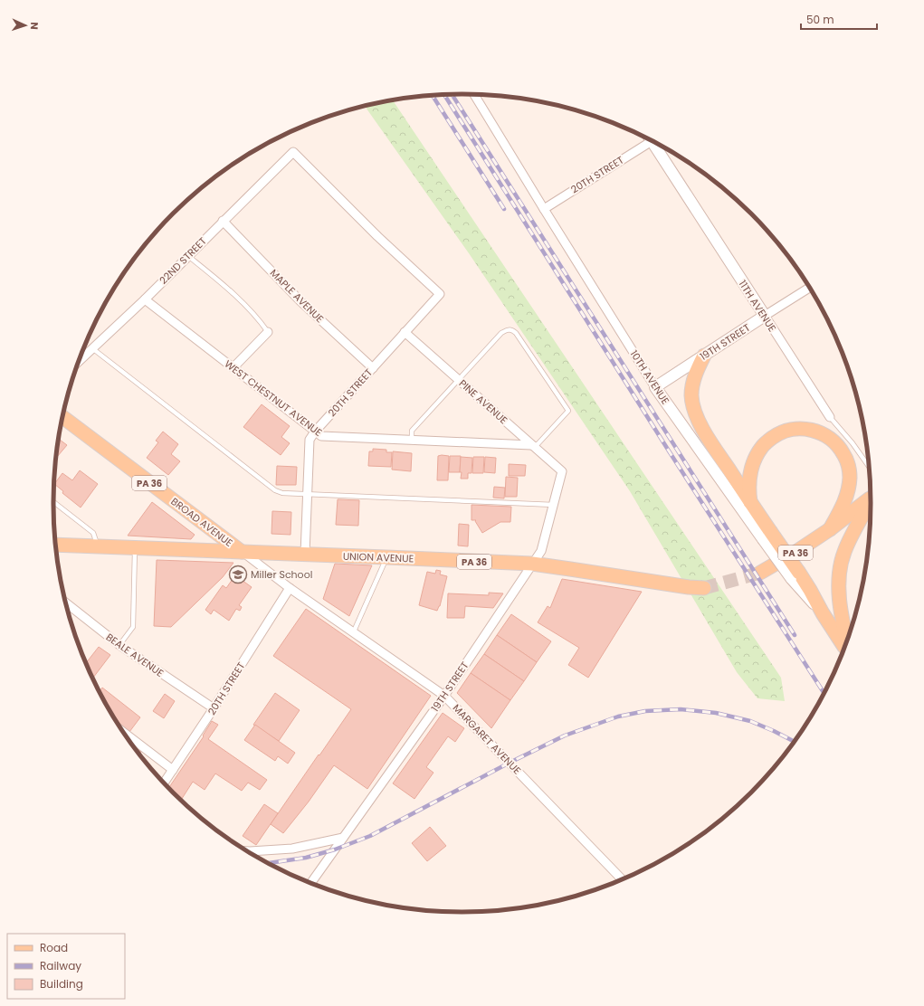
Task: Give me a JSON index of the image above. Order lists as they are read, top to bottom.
{
  "streets": {
    "main road": ["PA 36", "BROAD AVENUE", "UNION AVENUE"],
    "street": [
      "20TH STREET",
      "22ND STREET",
      "MAPLE AVENUE",
      "11TH AVENUE",
      "19TH STREET",
      "10TH AVENUE",
      "WEST CHESTNUT AVENUE",
      "PINE AVENUE",
      "BEALE AVENUE",
      "MARGARET AVENUE"
    ]
  },
  "crossings": [
    ["20TH STREET", "22ND STREET"],
    ["20TH STREET", "MAPLE AVENUE"],
    ["20TH STREET", "10TH AVENUE"],
    ["20TH STREET", "WEST CHESTNUT AVENUE"],
    ["20TH STREET", "PINE AVENUE"],
    ["20TH STREET", "UNION AVENUE"],
    ["20TH STREET", "BEALE AVENUE"],
    ["20TH STREET", "MARGARET AVENUE"],
    ["22ND STREET", "MAPLE AVENUE"],
    ["22ND STREET", "WEST CHESTNUT AVENUE"],
    ["11TH AVENUE", "19TH STREET"],
    ["19TH STREET", "10TH AVENUE"],
    ["19TH STREET", "PINE AVENUE"],
    ["19TH STREET", "UNION AVENUE"],
    ["19TH STREET", "MARGARET AVENUE"],
    ["WEST CHESTNUT AVENUE", "PINE AVENUE"],
    ["BROAD AVENUE", "UNION AVENUE"],
    ["BROAD AVENUE", "MARGARET AVENUE"],
    ["UNION AVENUE", "MARGARET AVENUE"]
  ],
  "places": {
    "school or university": ["Miller School"]
  },
  "legend": ["Road", "Railway", "Building"],
  "scale_bar": "50 m",
  "north": "right"
}
